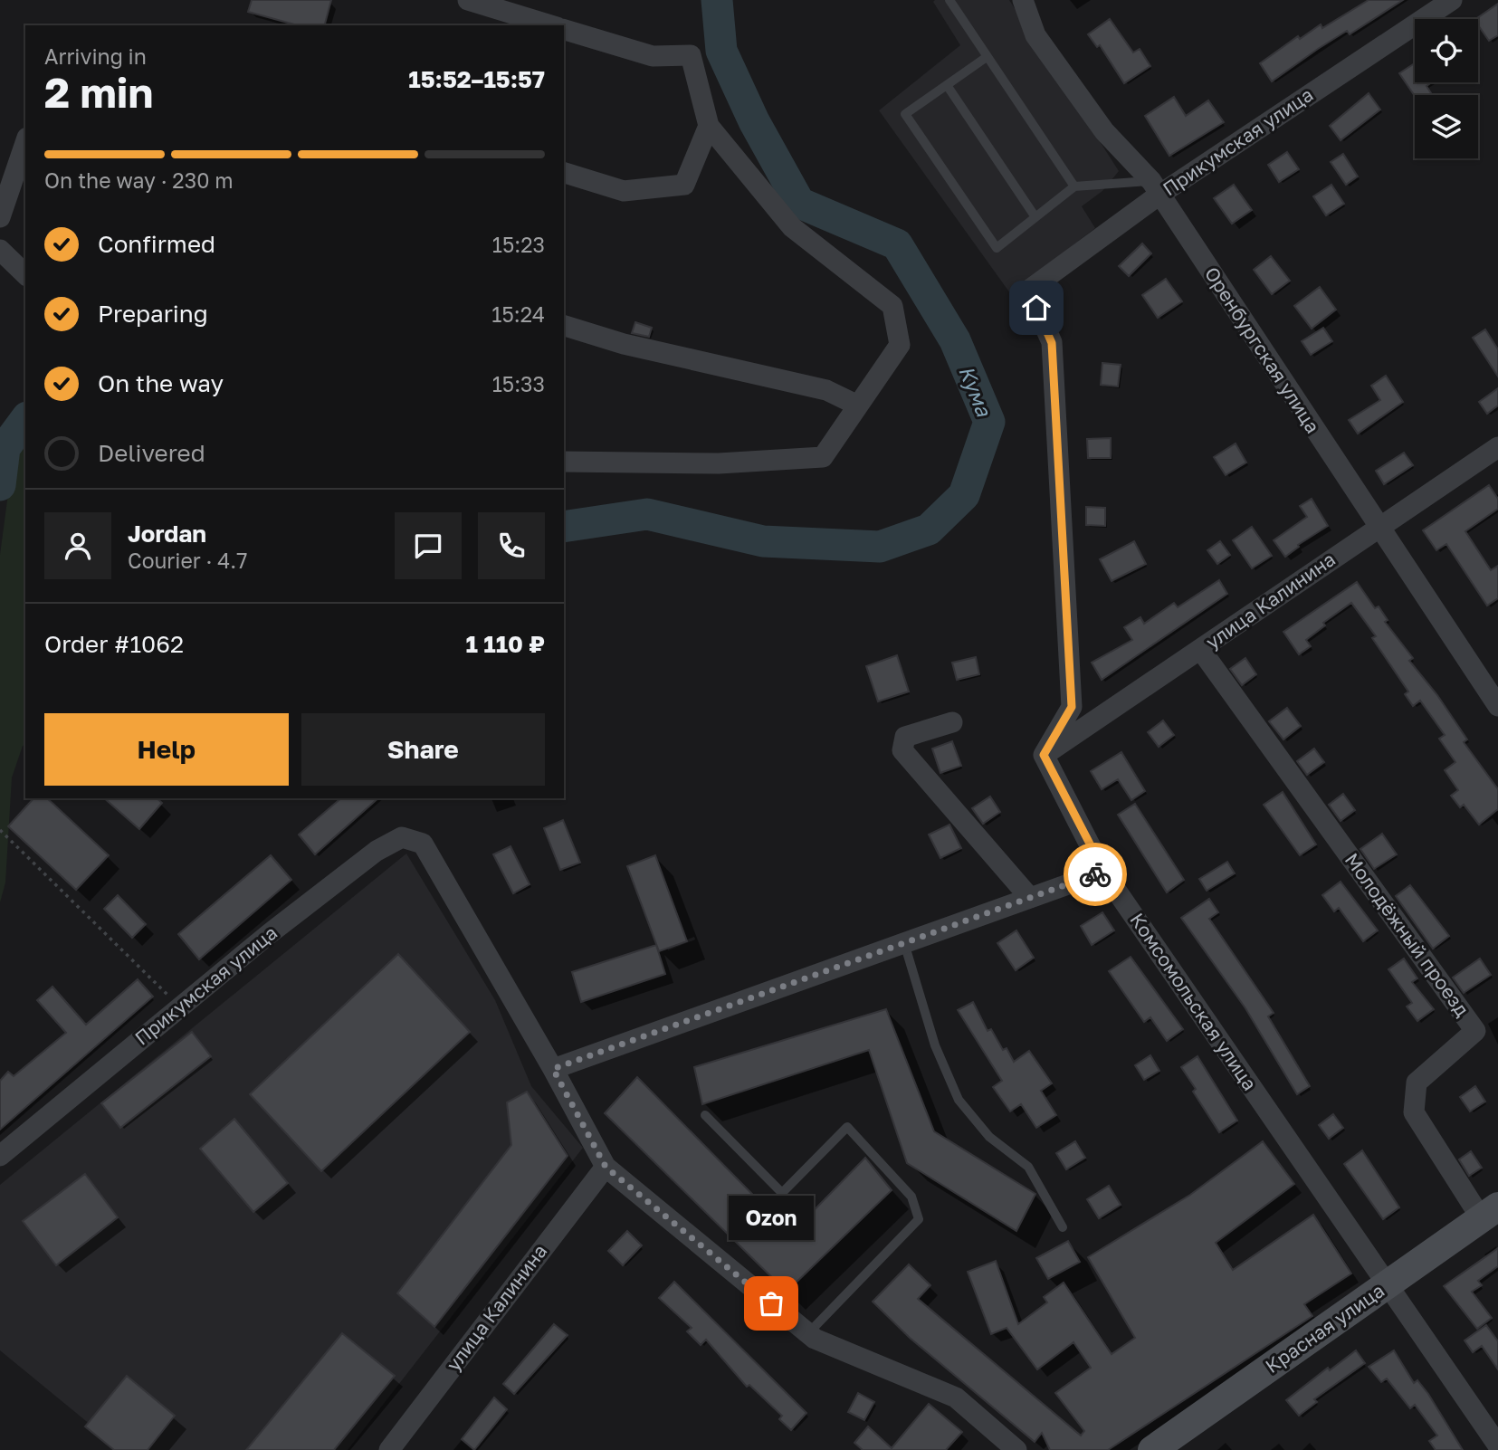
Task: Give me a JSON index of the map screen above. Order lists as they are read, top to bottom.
{
  "streets": {
    "street": [
      "Прикумская улица",
      "Оренбургская улица",
      "улица Калинина",
      "Молодёжный проезд",
      "Комсомольская улица",
      "Красная улица"
    ]
  },
  "crossings": [
    ["Прикумская улица", "Оренбургская улица"],
    ["Прикумская улица", "улица Калинина"],
    ["Прикумская улица", "Комсомольская улица"],
    ["Оренбургская улица", "улица Калинина"],
    ["улица Калинина", "Молодёжный проезд"],
    ["улица Калинина", "Комсомольская улица"],
    ["Молодёжный проезд", "Красная улица"],
    ["Комсомольская улица", "Красная улица"]
  ],
  "water": ["Кума"],
  "places": ["Ozon"],
  "page": {
    "heading": ["2 min", "Arriving in", "15:52–15:57"],
    "panel": [
      "Jordan",
      "Courier · 4.7",
      "Order #1062",
      "1 110 ₽"
    ],
    "bar": "On the way · 230 m",
    "list": [
      ["Confirmed", "15:23"],
      ["Preparing", "15:24"],
      ["On the way", "15:33"],
      "Delivered"
    ],
    "buttons": ["Help", "Share"],
    "bubble": "Ozon"
  }
}
